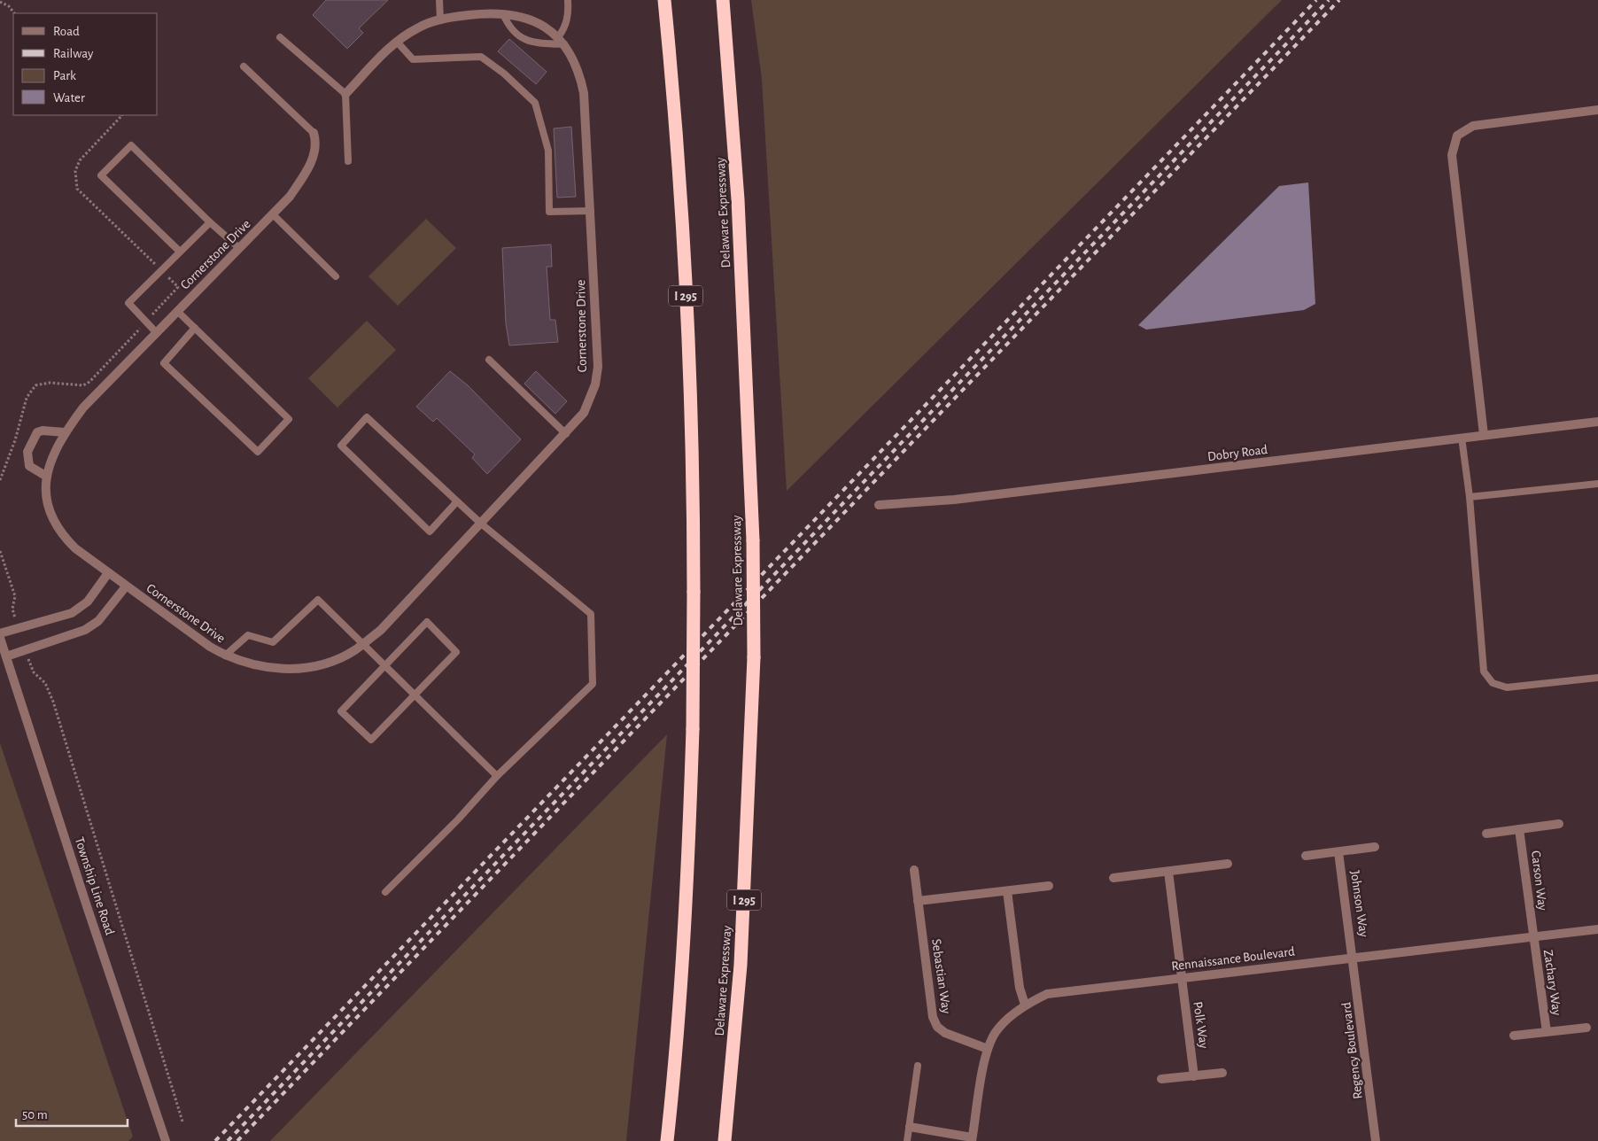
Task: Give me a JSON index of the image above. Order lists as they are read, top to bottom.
{
  "streets": {
    "highway": ["Delaware Expressway", "I 295"],
    "street": [
      "Cornerstone Drive",
      "Dobry Road",
      "Carson Way",
      "Township Line Road",
      "Johnson Way",
      "Rennaissance Boulevard",
      "Sebastian Way",
      "Zachary Way",
      "Polk Way",
      "Regency Boulevard"
    ]
  },
  "crossings": [
    ["Cornerstone Drive", "Township Line Road"],
    ["Carson Way", "Rennaissance Boulevard"],
    ["Carson Way", "Zachary Way"],
    ["Johnson Way", "Rennaissance Boulevard"],
    ["Johnson Way", "Regency Boulevard"],
    ["Rennaissance Boulevard", "Sebastian Way"],
    ["Rennaissance Boulevard", "Zachary Way"],
    ["Rennaissance Boulevard", "Polk Way"],
    ["Rennaissance Boulevard", "Regency Boulevard"]
  ],
  "legend": [
    "Road",
    "Railway",
    "Park",
    "Water"
  ],
  "scale_bar": "50 m"
}
